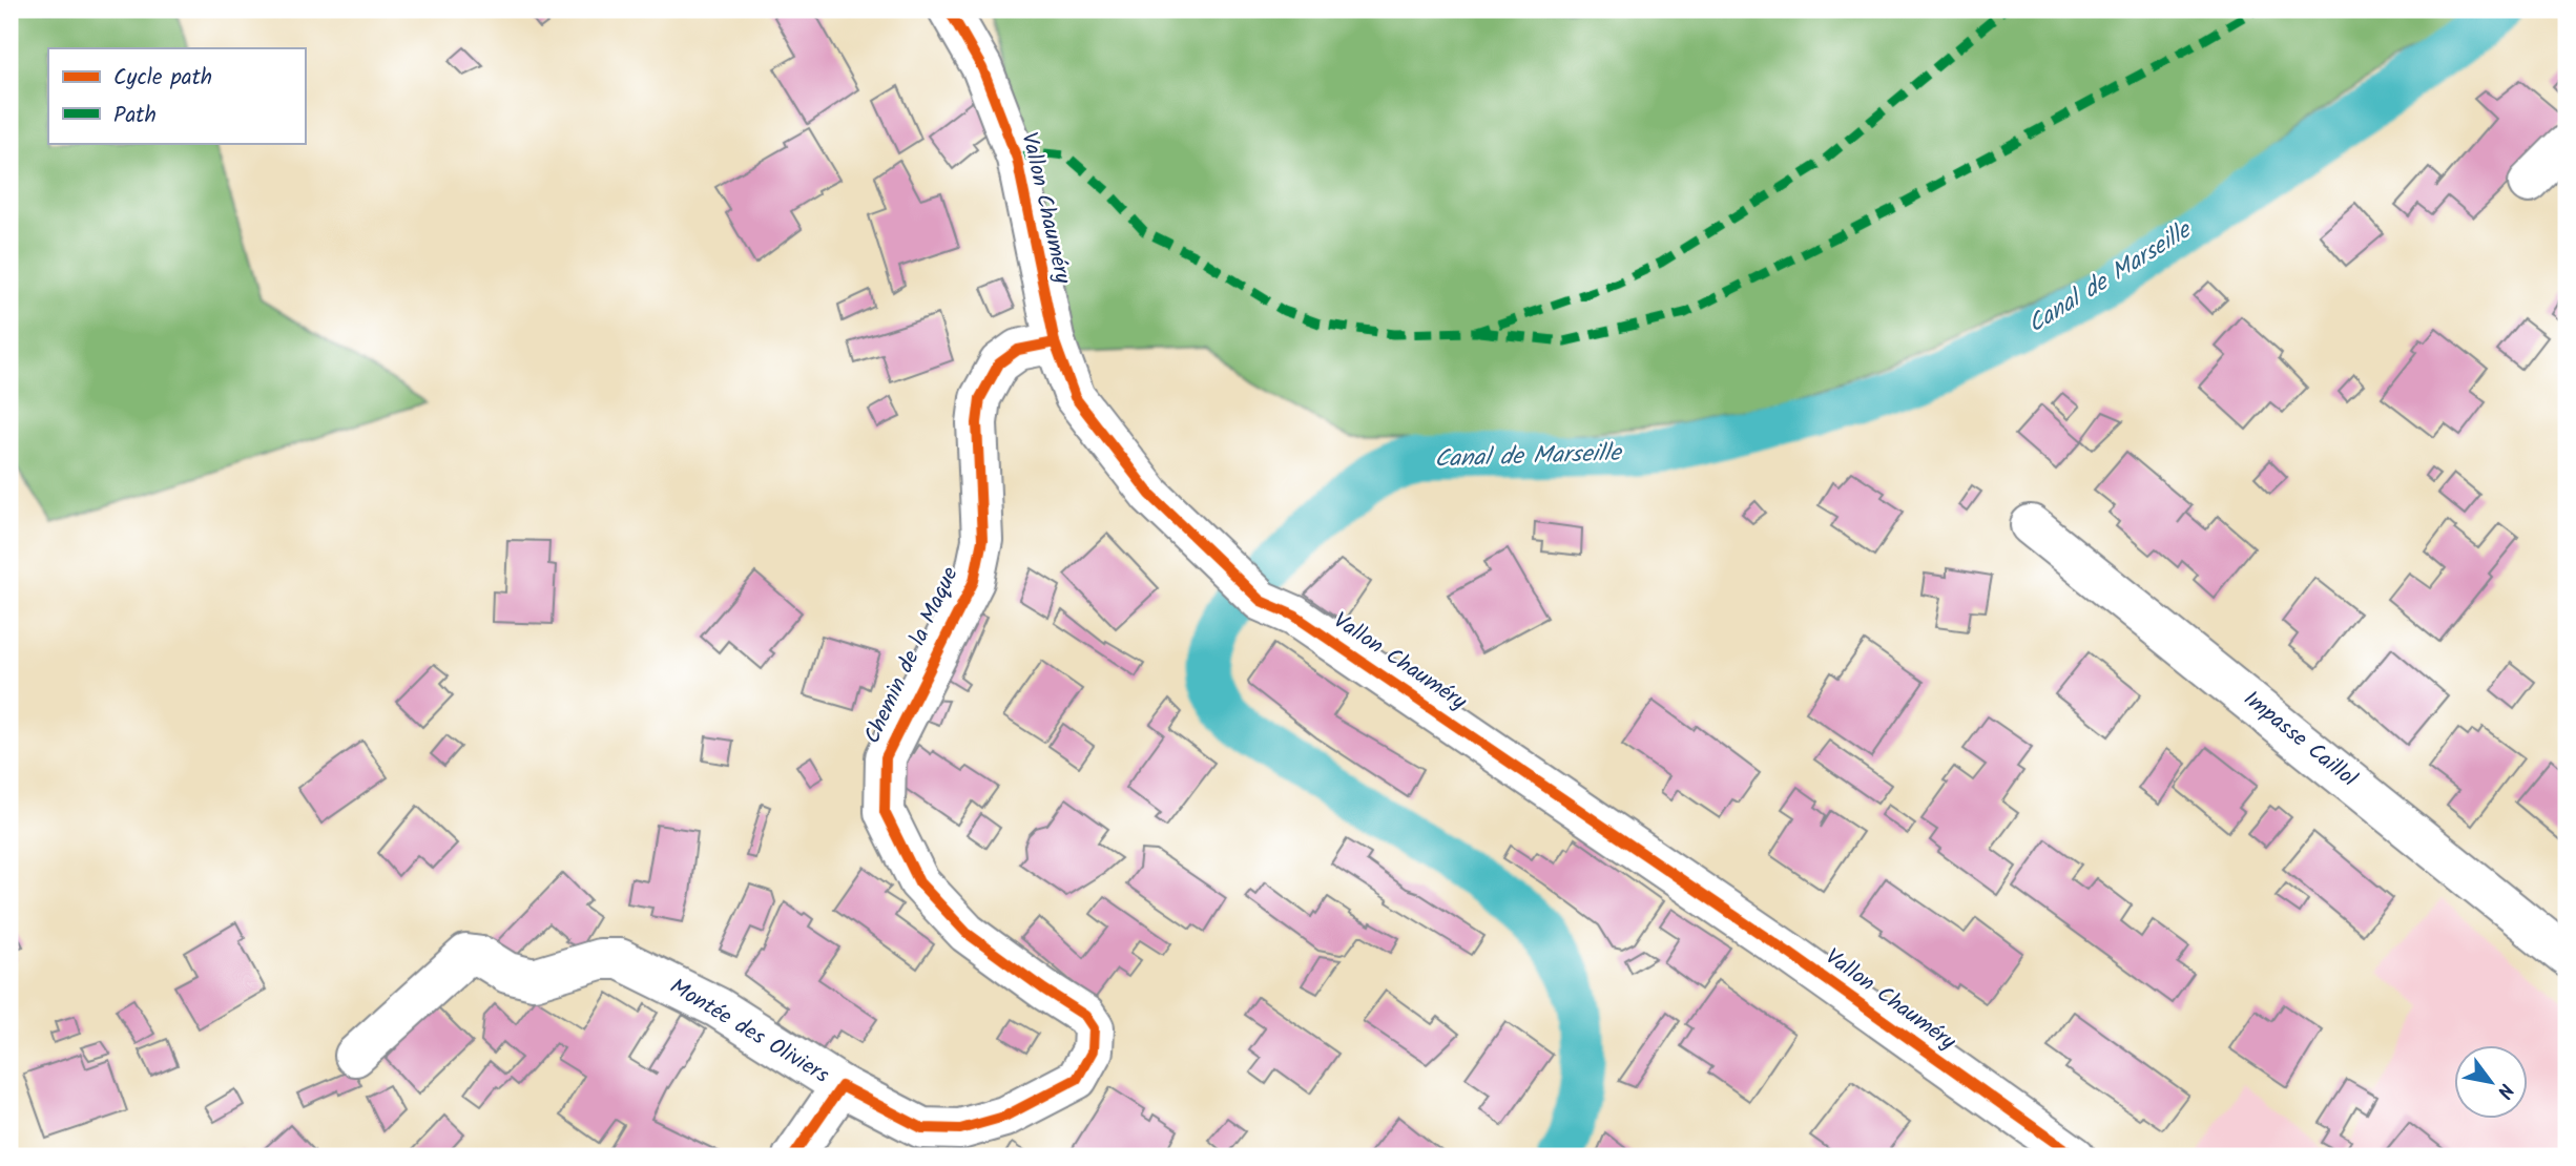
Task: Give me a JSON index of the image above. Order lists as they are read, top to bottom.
{
  "streets": {
    "street": [
      "Vallon Chauméry",
      "Chemin de la Maque",
      "Impasse Caillol",
      "Montée des Oliviers"
    ]
  },
  "crossings": [
    ["Vallon Chauméry", "Chemin de la Maque"],
    ["Chemin de la Maque", "Montée des Oliviers"]
  ],
  "water": ["Canal de Marseille"],
  "legend": ["Cycle path", "Path"],
  "north": "bottom right"
}
